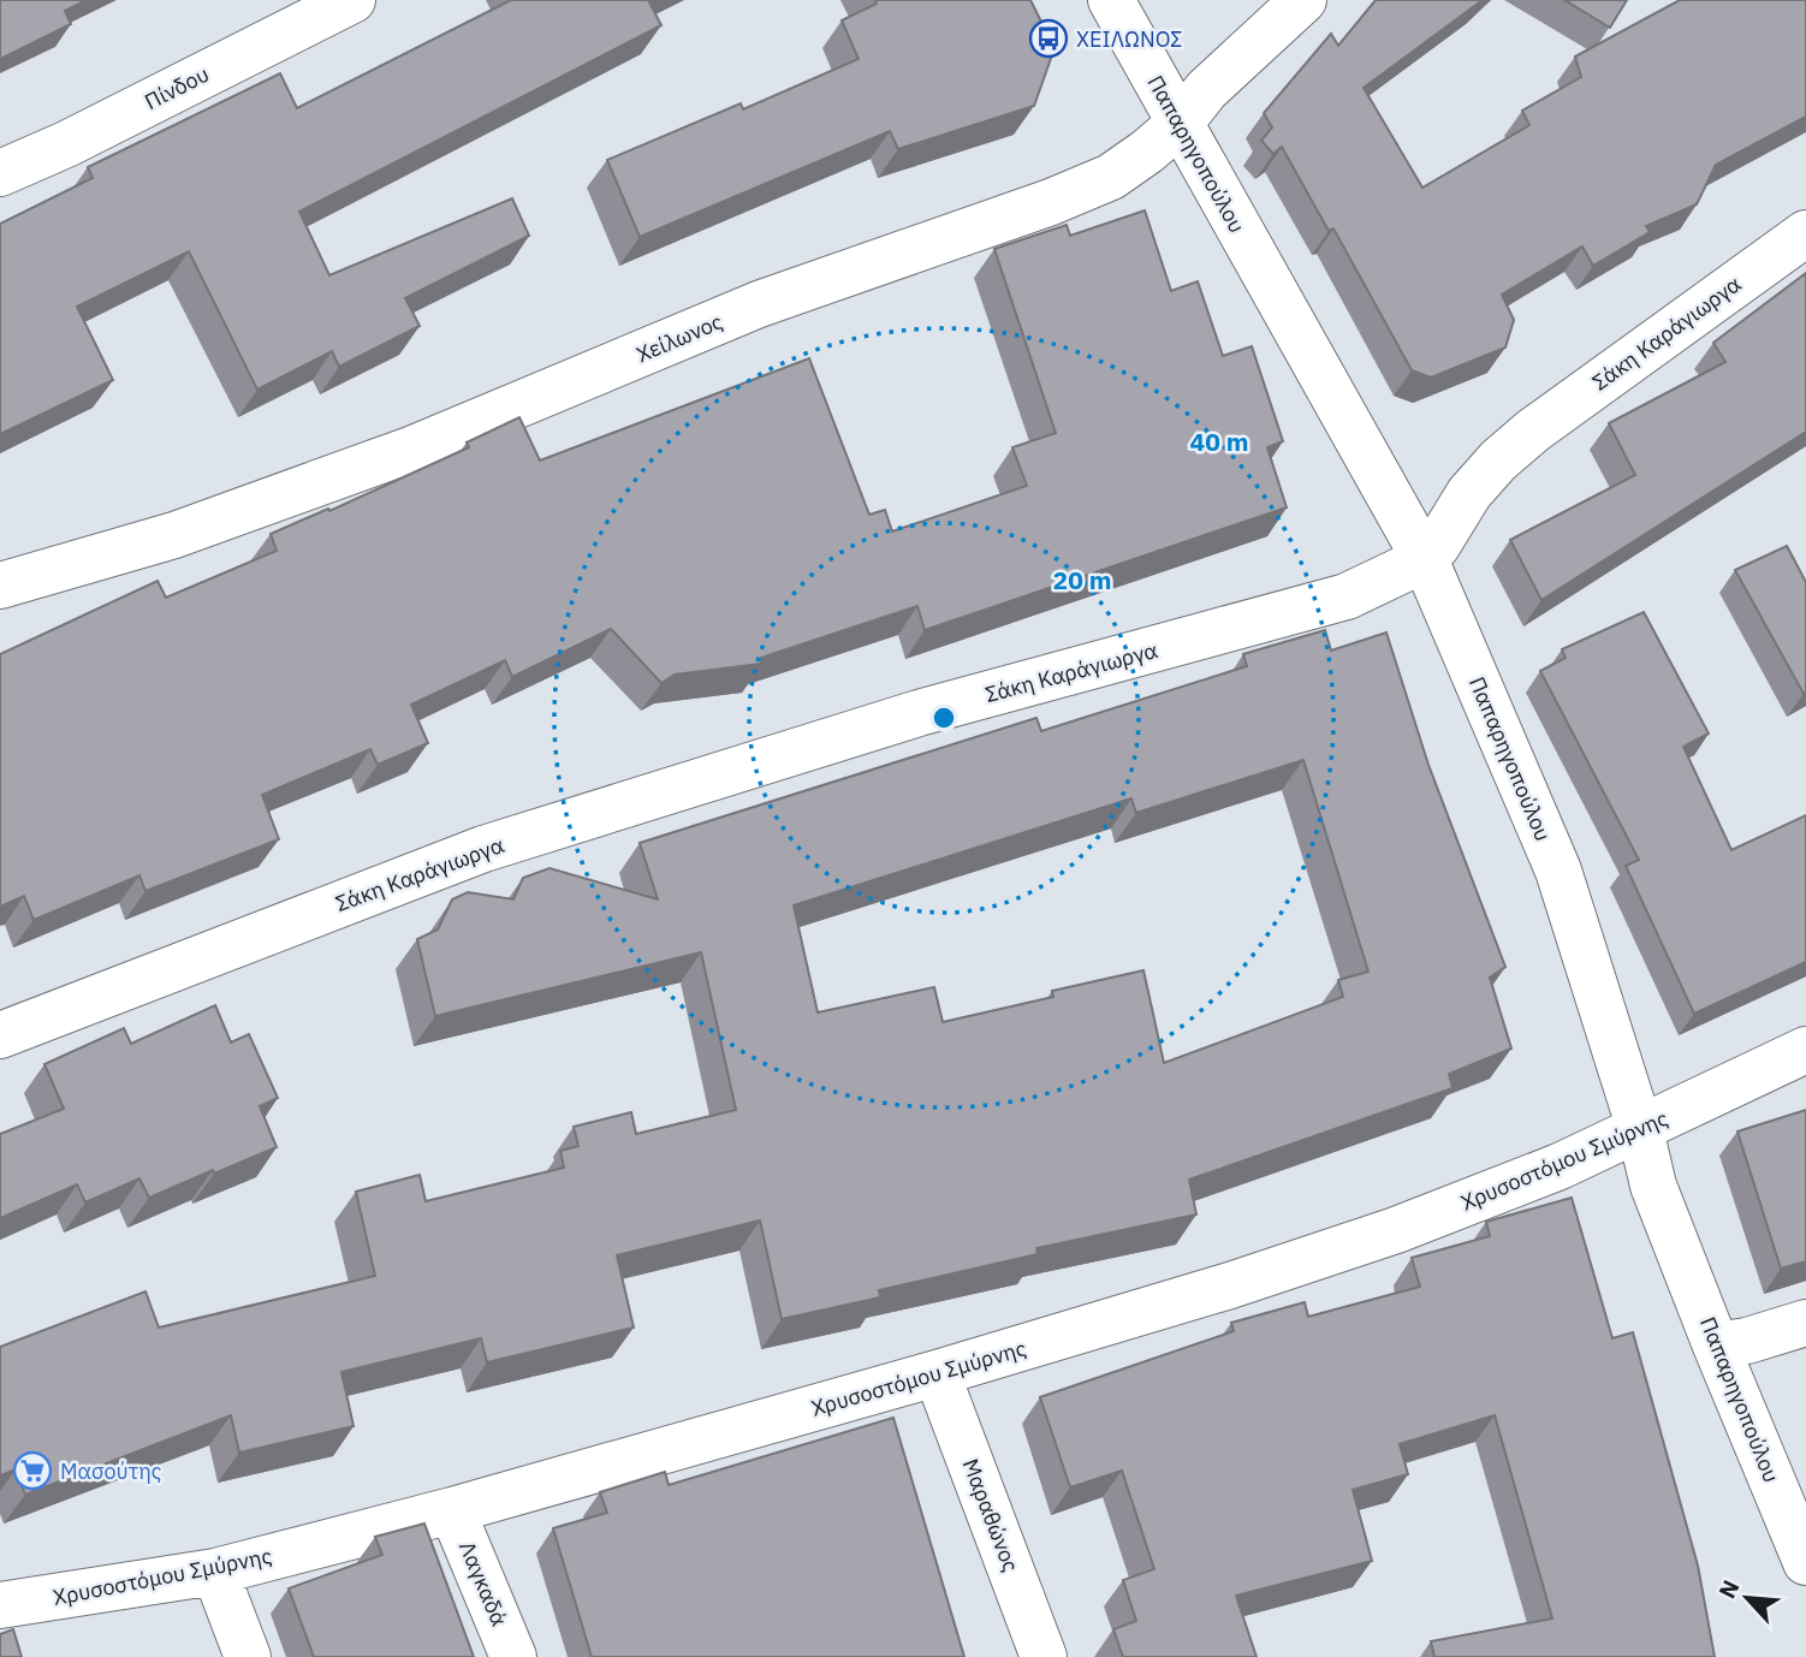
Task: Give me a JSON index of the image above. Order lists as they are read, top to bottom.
{
  "streets": {
    "street": [
      "Πίνδου",
      "Παπαρηγοπούλου",
      "Σάκη Καράγιωργα",
      "Χείλωνος",
      "Χρυσοστόμου Σμύρνης",
      "Μαραθώνος",
      "Λαγκαδά"
    ]
  },
  "crossings": [
    ["Παπαρηγοπούλου", "Σάκη Καράγιωργα"],
    ["Παπαρηγοπούλου", "Χείλωνος"],
    ["Παπαρηγοπούλου", "Χρυσοστόμου Σμύρνης"],
    ["Χρυσοστόμου Σμύρνης", "Μαραθώνος"],
    ["Χρυσοστόμου Σμύρνης", "Λαγκαδά"]
  ],
  "places": {
    "bus stop": ["ΧΕΙΛΩΝΟΣ"],
    "supermarket": ["Μασούτης"]
  },
  "north": "top left",
  "rings": ["40 m", "20 m"]
}
